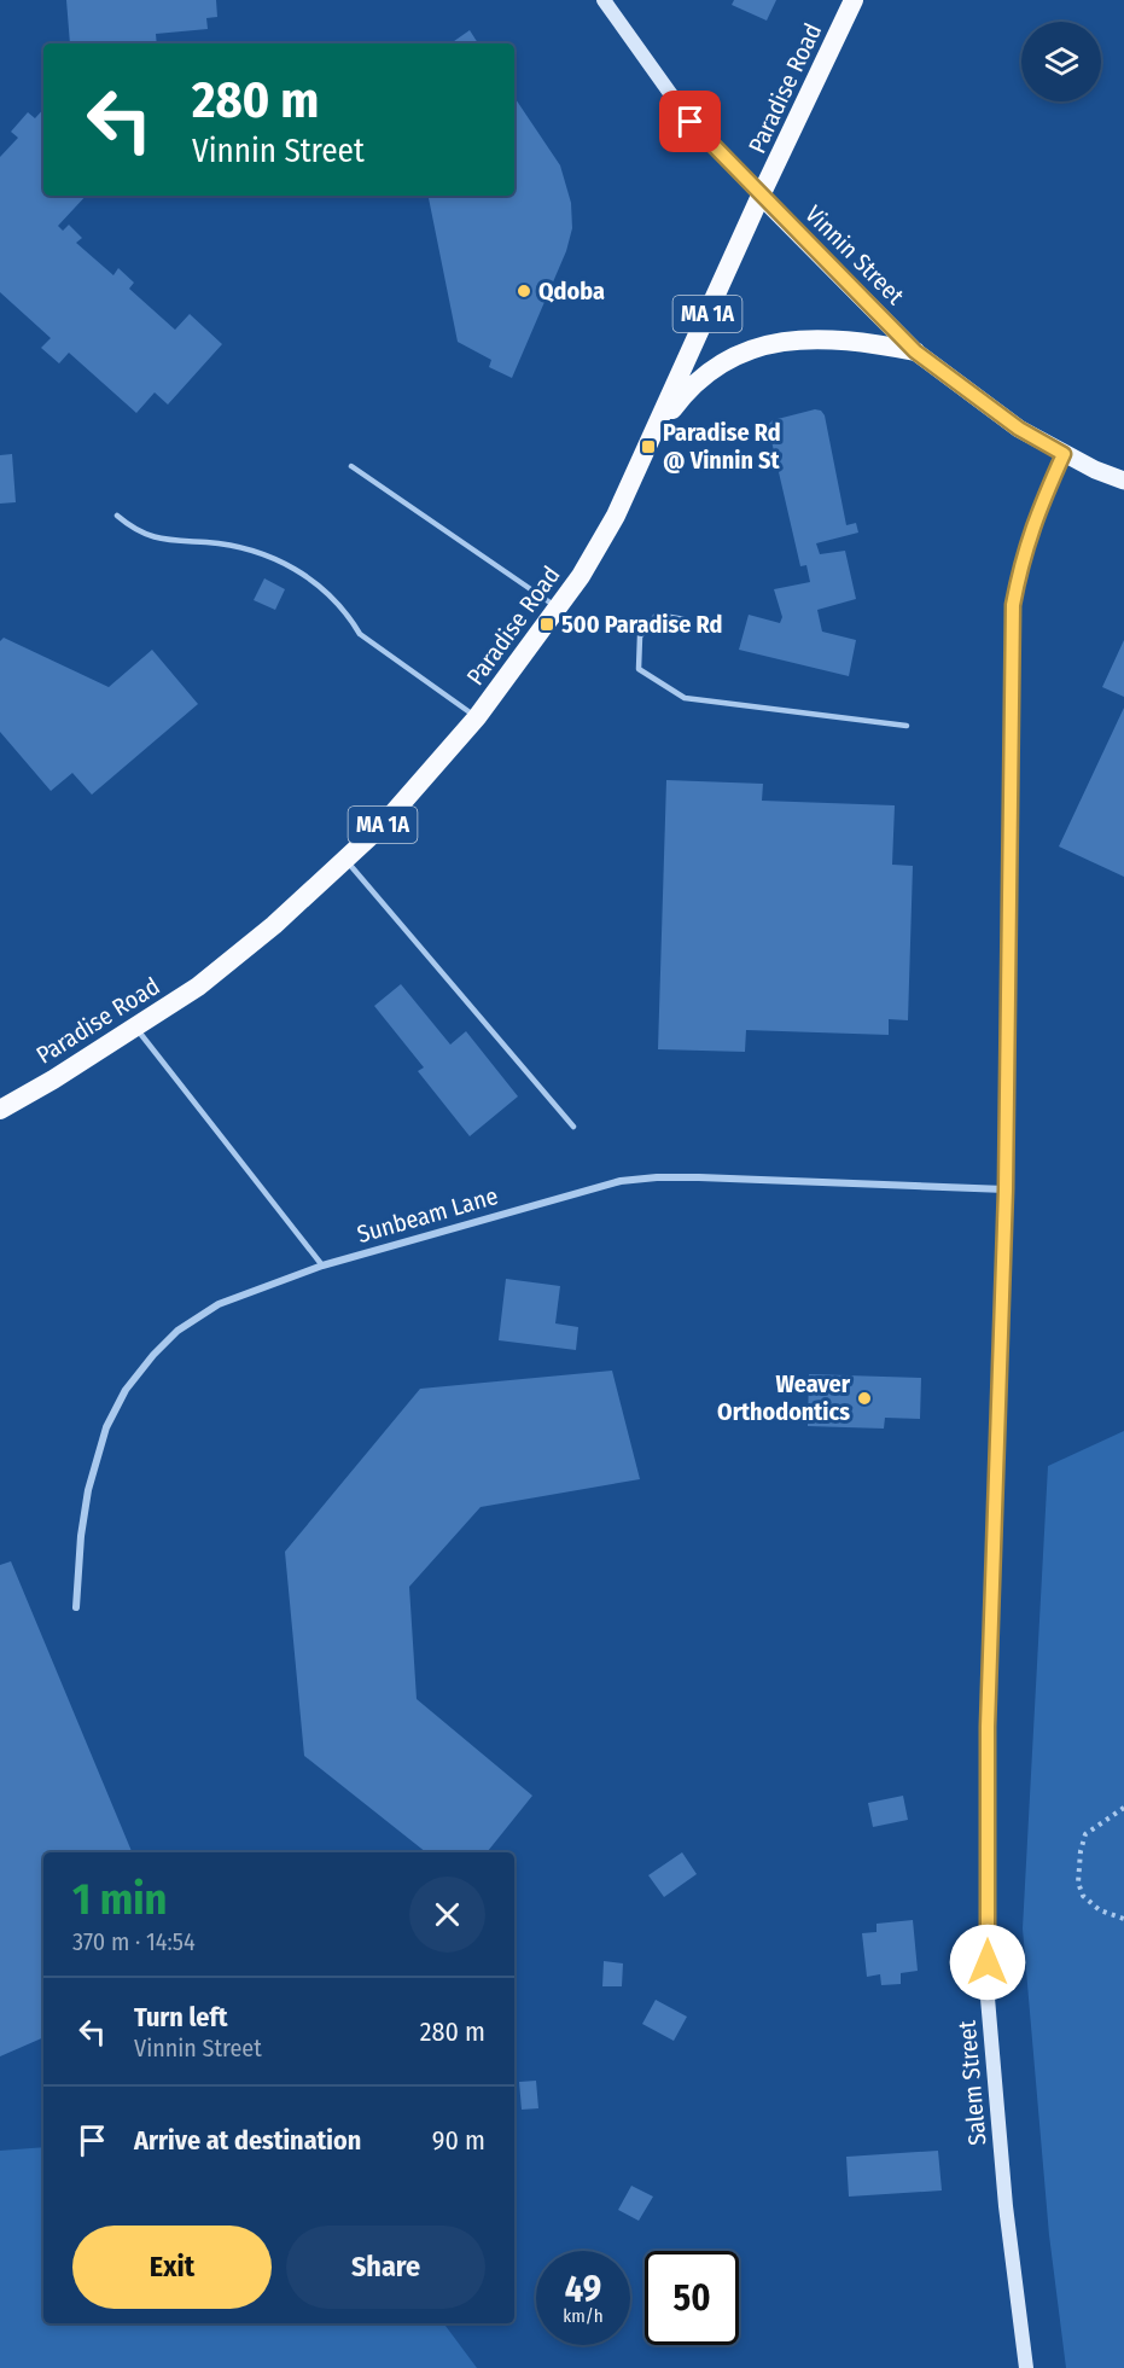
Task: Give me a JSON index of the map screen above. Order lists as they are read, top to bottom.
{
  "streets": {
    "highway": ["Paradise Road", "MA 1A"],
    "main road": ["Vinnin Street", "Salem Street"],
    "street": ["Sunbeam Lane"]
  },
  "crossings": [
    ["Paradise Road", "Vinnin Street"],
    ["Vinnin Street", "Salem Street"],
    ["Sunbeam Lane", "Salem Street"]
  ],
  "places": {
    "other": ["Qdoba", "Weaver Orthodontics"],
    "transit": ["Paradise Rd @ Vinnin St", "500 Paradise Rd"]
  },
  "page": {
    "turn": ["280 m", "Vinnin Street"],
    "heading": ["1 min", "370 m · 14:54"],
    "list": [
      {
        "name": "Turn left",
        "note": "Vinnin Street",
        "value": "280 m"
      },
      {
        "name": "Arrive at destination",
        "value": "90 m"
      }
    ],
    "buttons": ["Exit", "Share"],
    "speed": "49 km/h",
    "limit": "50"
  }
}
